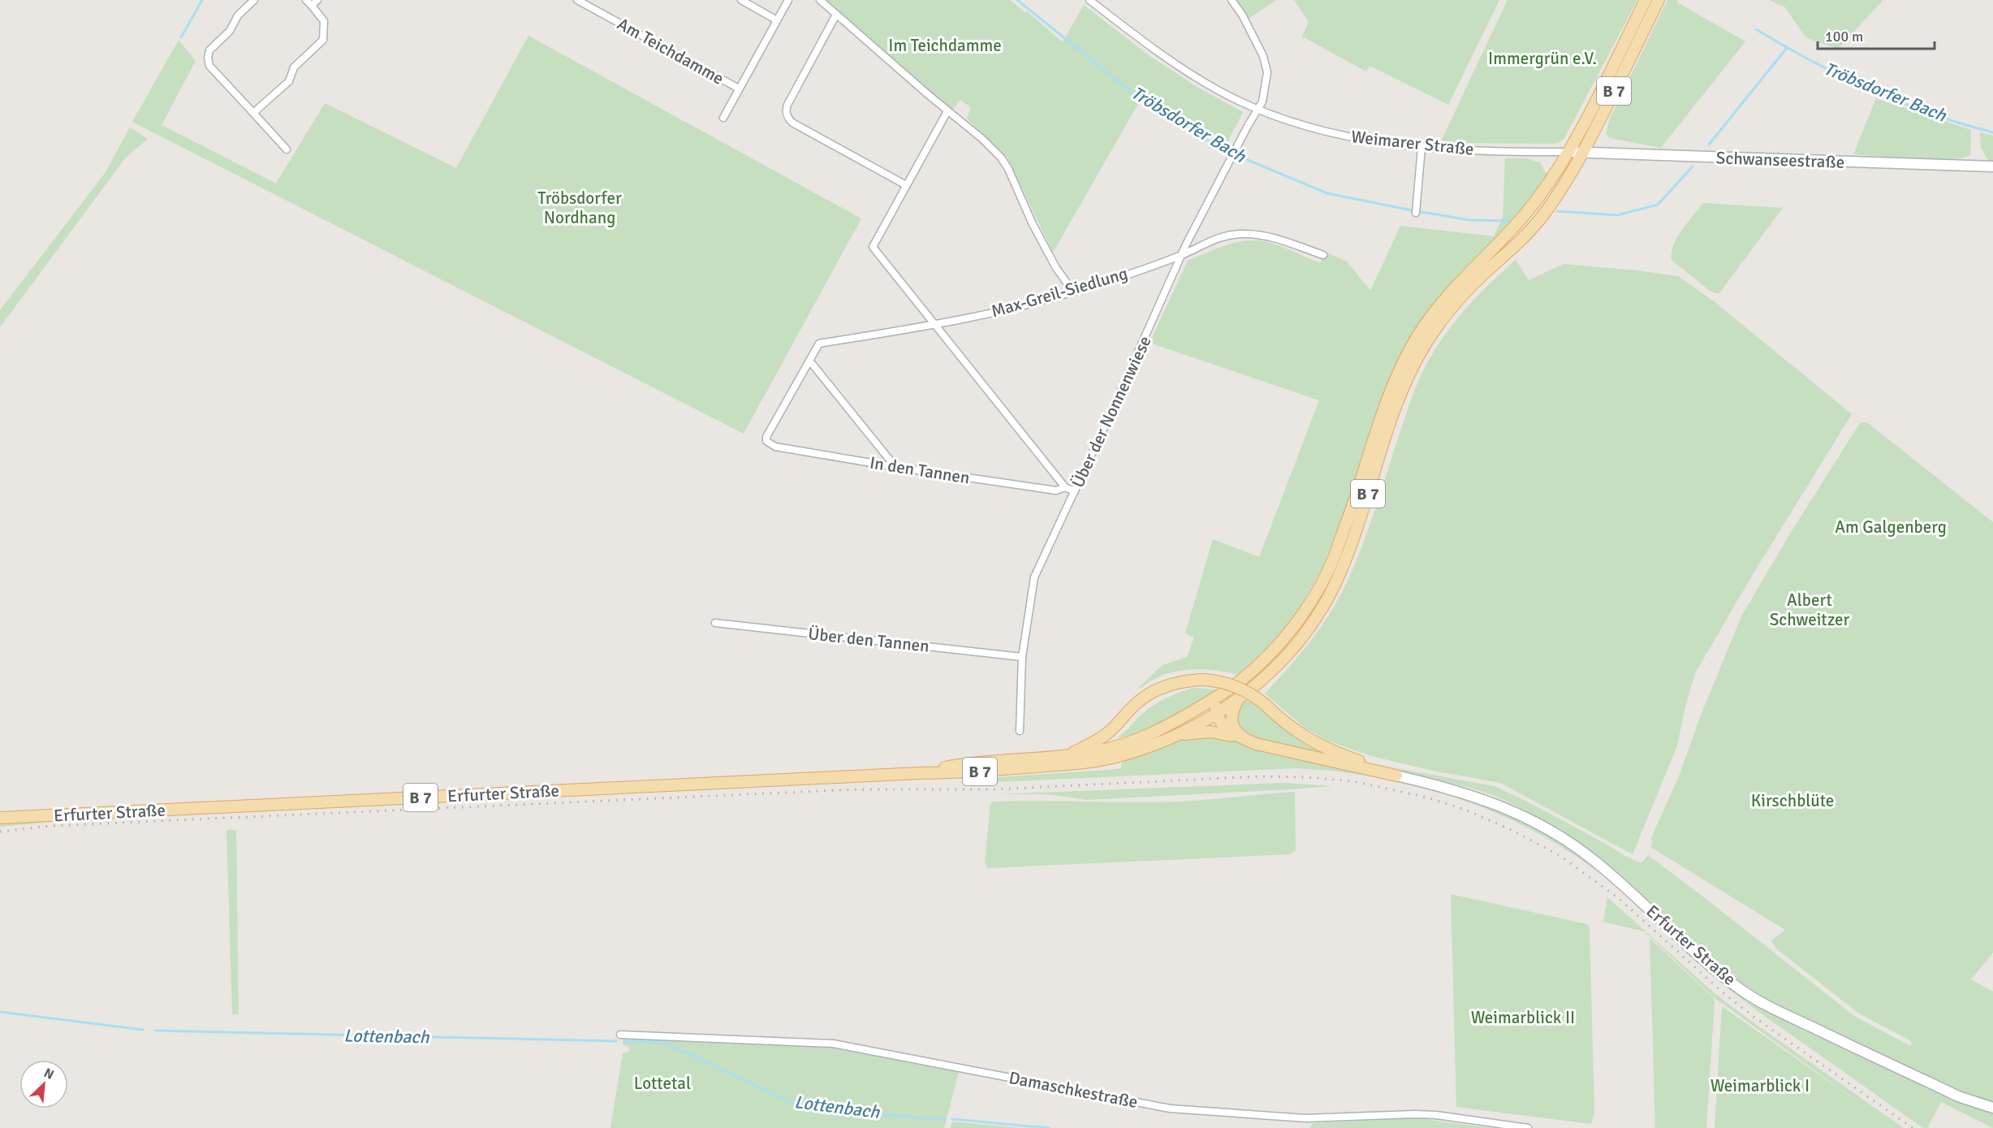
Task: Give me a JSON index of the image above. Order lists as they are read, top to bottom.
{
  "streets": {
    "main road": ["B 7", "Erfurter Straße"],
    "street": [
      "Am Teichdamme",
      "Weimarer Straße",
      "Schwanseestraße",
      "Max-Greil-Siedlung",
      "Über der Nonnenwiese",
      "In den Tannen",
      "Über den Tannen",
      "Damaschkestraße"
    ]
  },
  "crossings": [
    ["B 7", "Weimarer Straße"],
    ["B 7", "Schwanseestraße"],
    ["B 7", "Erfurter Straße"],
    ["Weimarer Straße", "Schwanseestraße"],
    ["Weimarer Straße", "Über der Nonnenwiese"],
    ["Max-Greil-Siedlung", "Über der Nonnenwiese"],
    ["Max-Greil-Siedlung", "In den Tannen"],
    ["Über der Nonnenwiese", "In den Tannen"],
    ["Über der Nonnenwiese", "Über den Tannen"]
  ],
  "water": ["Tröbsdorfer Bach", "Lottenbach"],
  "parks": [
    "Im Teichdamme",
    "Immergrün e.V.",
    "Tröbsdorfer Nordhang",
    "Am Galgenberg",
    "Albert Schweitzer",
    "Kirschblüte",
    "Weimarblick II",
    "Lottetal",
    "Weimarblick I"
  ],
  "scale_bar": "100 m",
  "north": "top right"
}
